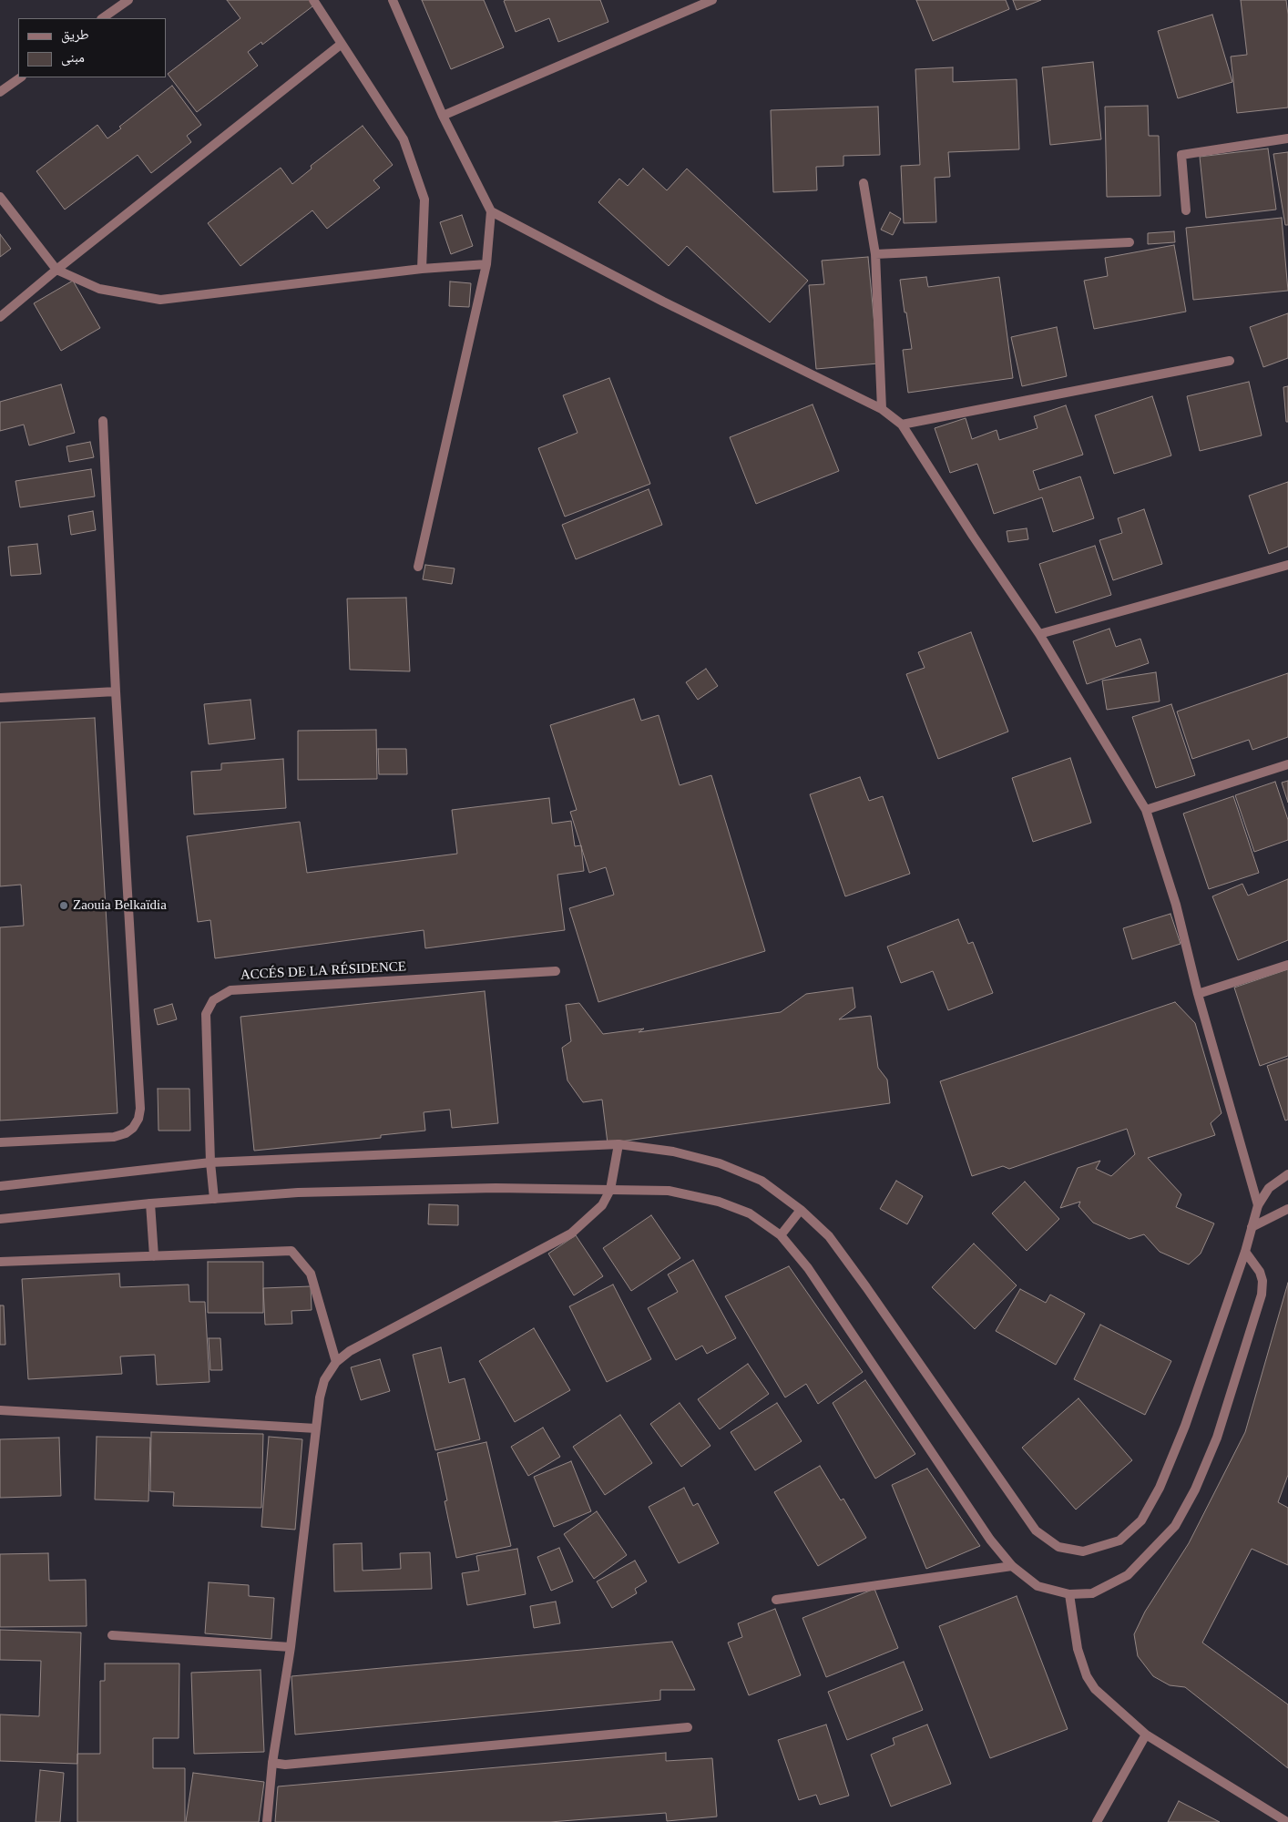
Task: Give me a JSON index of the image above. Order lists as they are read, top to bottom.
{
  "streets": {
    "street": ["ACCÉS DE LA RÉSIDENCE"]
  },
  "places": ["Zaouia Belkaïdia"],
  "legend": ["طريق", "مبنى"]
}
